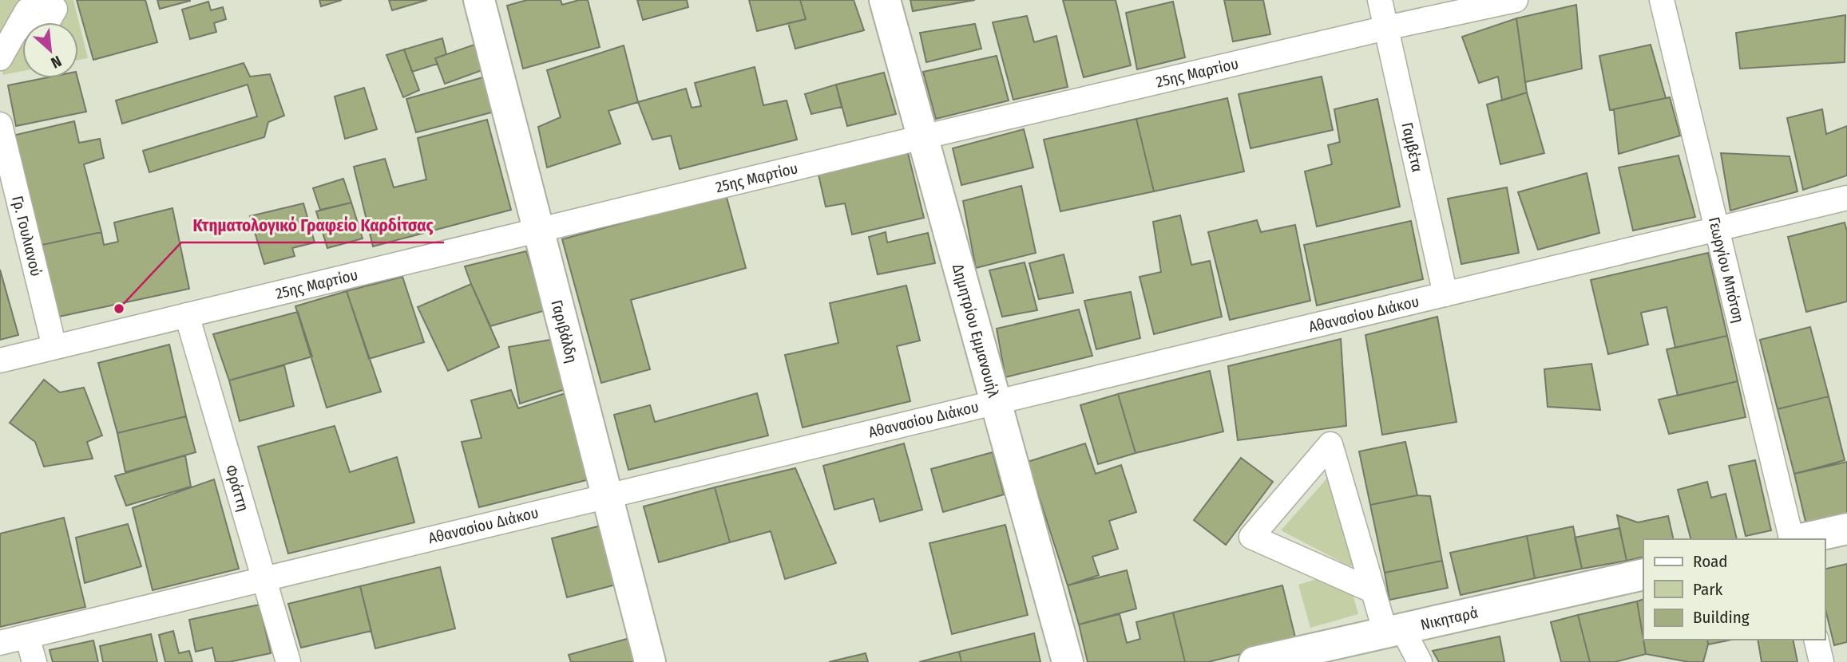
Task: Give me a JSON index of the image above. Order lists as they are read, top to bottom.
{
  "streets": {
    "street": [
      "25ης Μαρτίου",
      "Γαμβέτα",
      "Γρ. Γουλιανού",
      "Γεωργίου Μπότση",
      "Αθανασίου Διάκου",
      "Γαριβάλδη",
      "Δημητρίου Εμμανουήλ",
      "Φράττη",
      "Νικηταρά"
    ]
  },
  "crossings": [
    ["25ης Μαρτίου", "Γαμβέτα"],
    ["25ης Μαρτίου", "Γρ. Γουλιανού"],
    ["25ης Μαρτίου", "Γαριβάλδη"],
    ["25ης Μαρτίου", "Δημητρίου Εμμανουήλ"],
    ["25ης Μαρτίου", "Φράττη"],
    ["Γαμβέτα", "Αθανασίου Διάκου"],
    ["Γεωργίου Μπότση", "Αθανασίου Διάκου"],
    ["Αθανασίου Διάκου", "Γαριβάλδη"],
    ["Αθανασίου Διάκου", "Δημητρίου Εμμανουήλ"],
    ["Αθανασίου Διάκου", "Φράττη"]
  ],
  "places": ["Κτηματολογικό Γραφείο Καρδίτσας"],
  "legend": ["Road", "Park", "Building"],
  "north": "bottom right"
}
